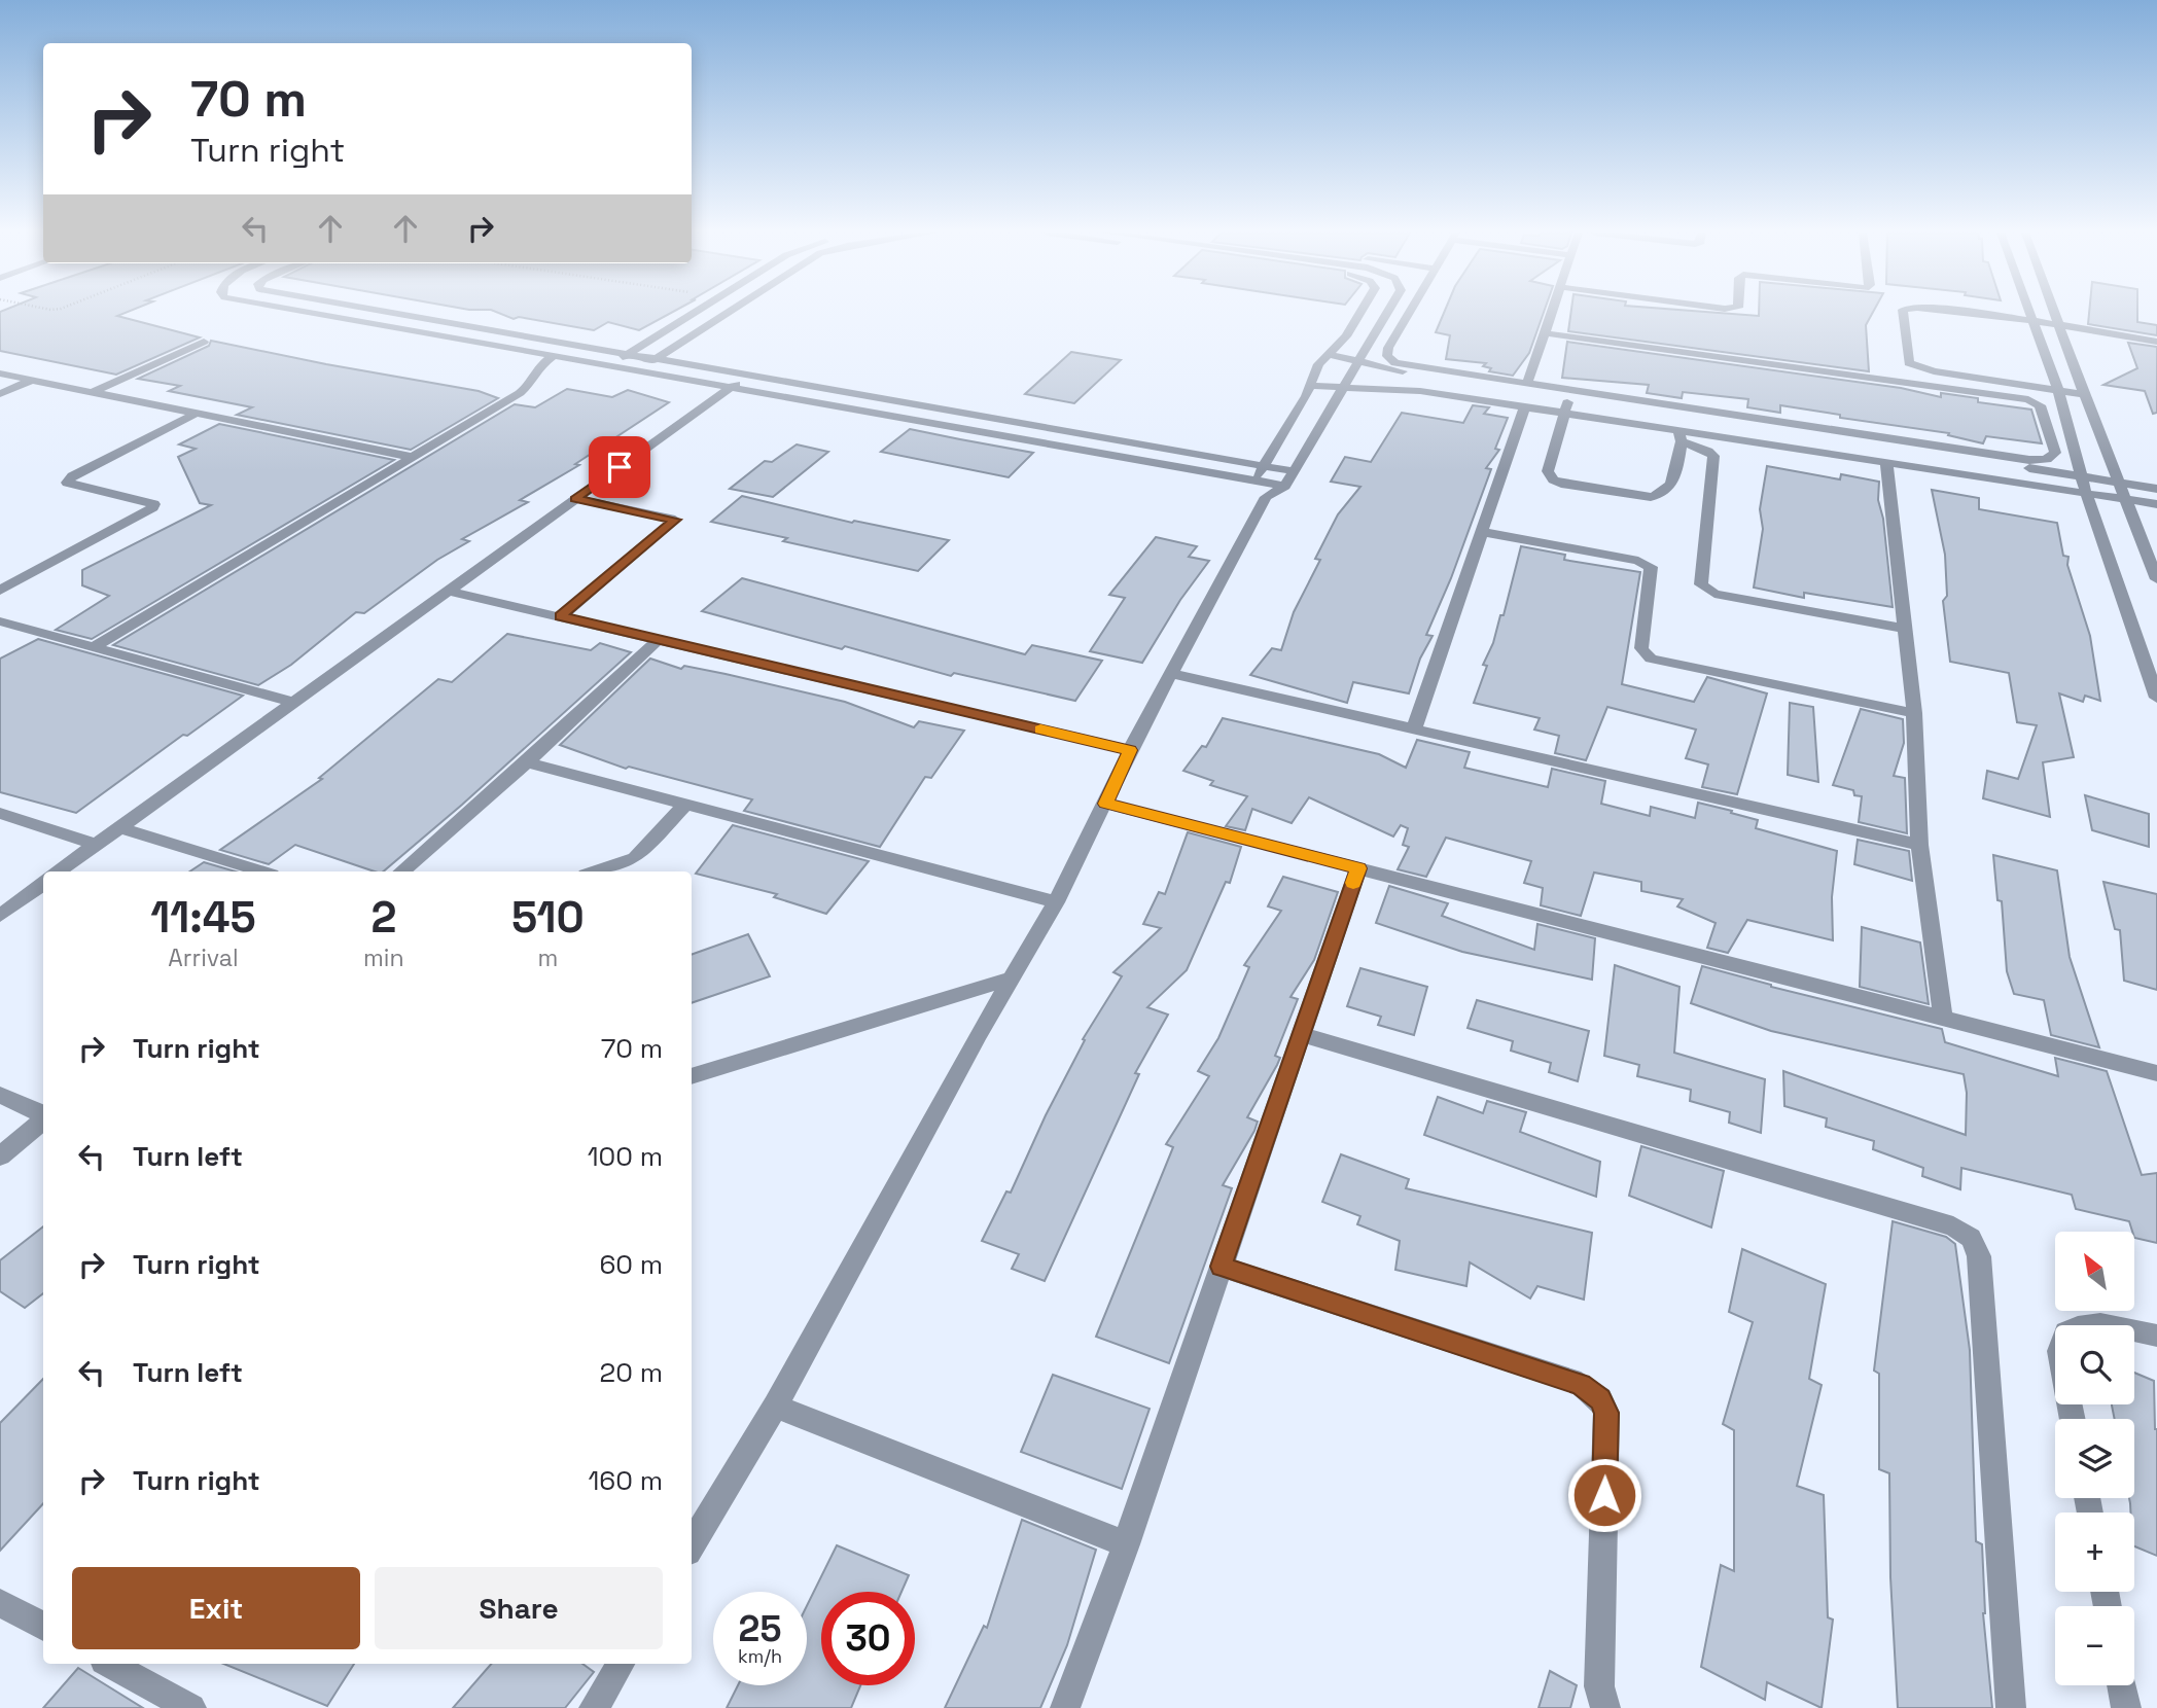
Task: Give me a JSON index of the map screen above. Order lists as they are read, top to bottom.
{
  "north": "top left",
  "page": {
    "turn": ["70 m", "Turn right"],
    "eta": [
      "11:45",
      "Arrival",
      "2",
      "min",
      "510",
      "m"
    ],
    "list": [
      {
        "name": "Turn right",
        "value": "70 m"
      },
      {
        "name": "Turn left",
        "value": "100 m"
      },
      {
        "name": "Turn right",
        "value": "60 m"
      },
      {
        "name": "Turn left",
        "value": "20 m"
      },
      {
        "name": "Turn right",
        "value": "160 m"
      }
    ],
    "map_buttons": ["+", "−"],
    "buttons": ["Exit", "Share"],
    "speed": "25 km/h",
    "limit": "30"
  }
}
